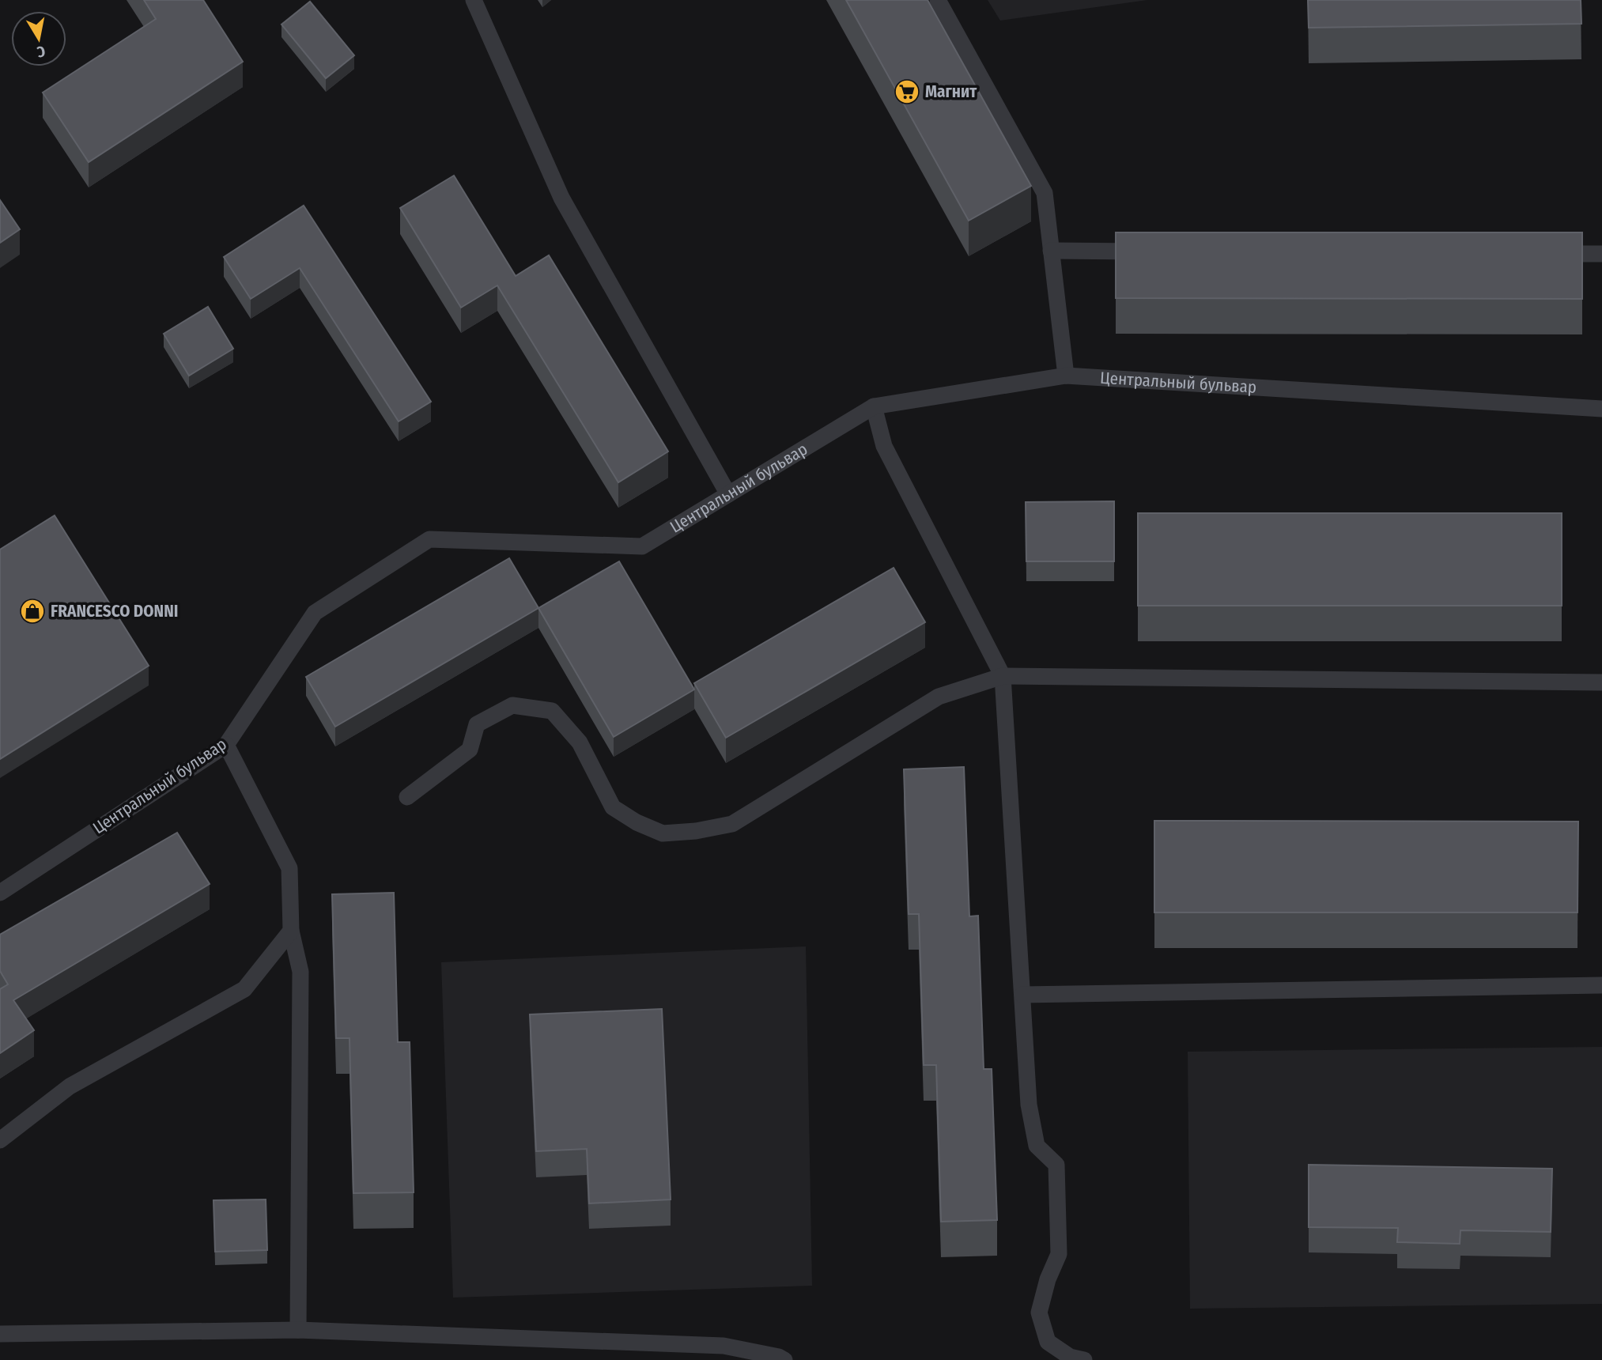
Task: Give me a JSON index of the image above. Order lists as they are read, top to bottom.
{
  "streets": {
    "lane": ["Центральный бульвар"]
  },
  "places": {
    "supermarket": ["Магнит"],
    "shop": ["FRANCESCO DONNI"]
  },
  "north": "bottom"
}
